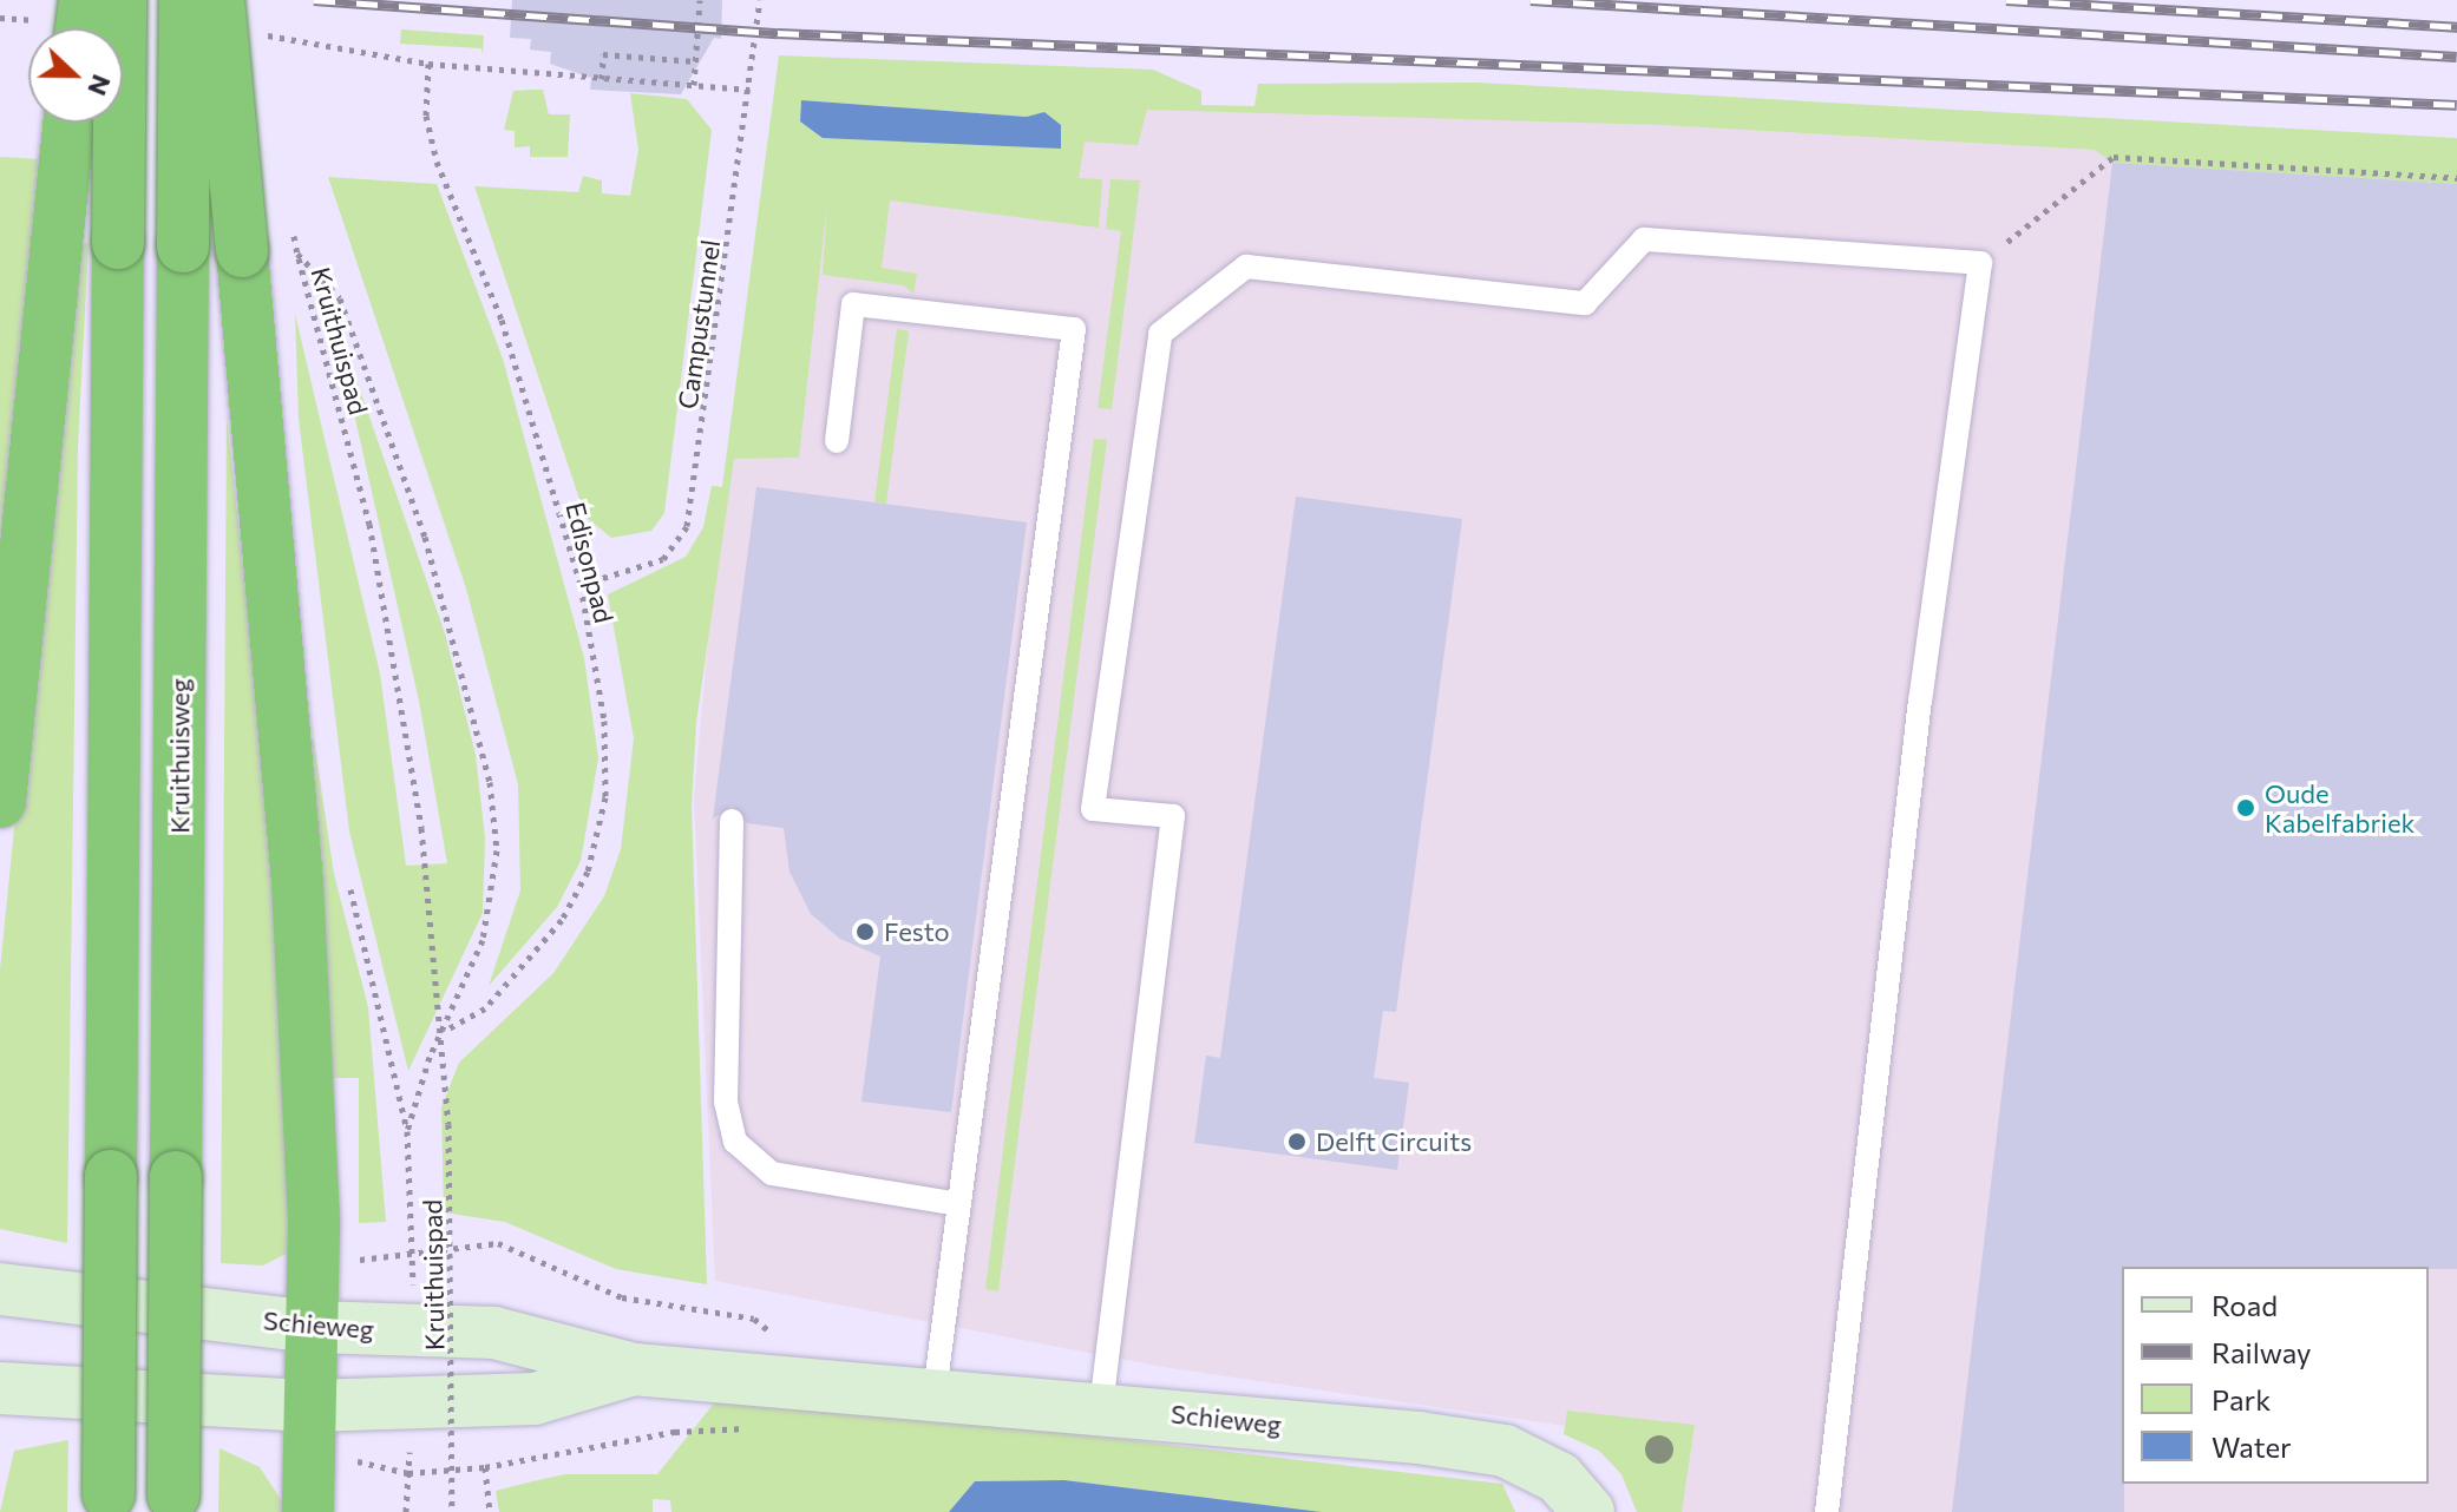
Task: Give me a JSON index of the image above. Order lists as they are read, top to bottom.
{
  "streets": {
    "highway": ["Kruithuisweg"],
    "street": ["Schieweg"],
    "path": ["Campustunnel", "Kruithuispad", "Edisonpad"]
  },
  "crossings": [
    ["Campustunnel", "Edisonpad"],
    ["Kruithuispad", "Edisonpad"]
  ],
  "places": ["Oude Kabelfabriek", "Festo", "Delft Circuits"],
  "legend": [
    "Road",
    "Railway",
    "Park",
    "Water"
  ],
  "north": "right"
}
